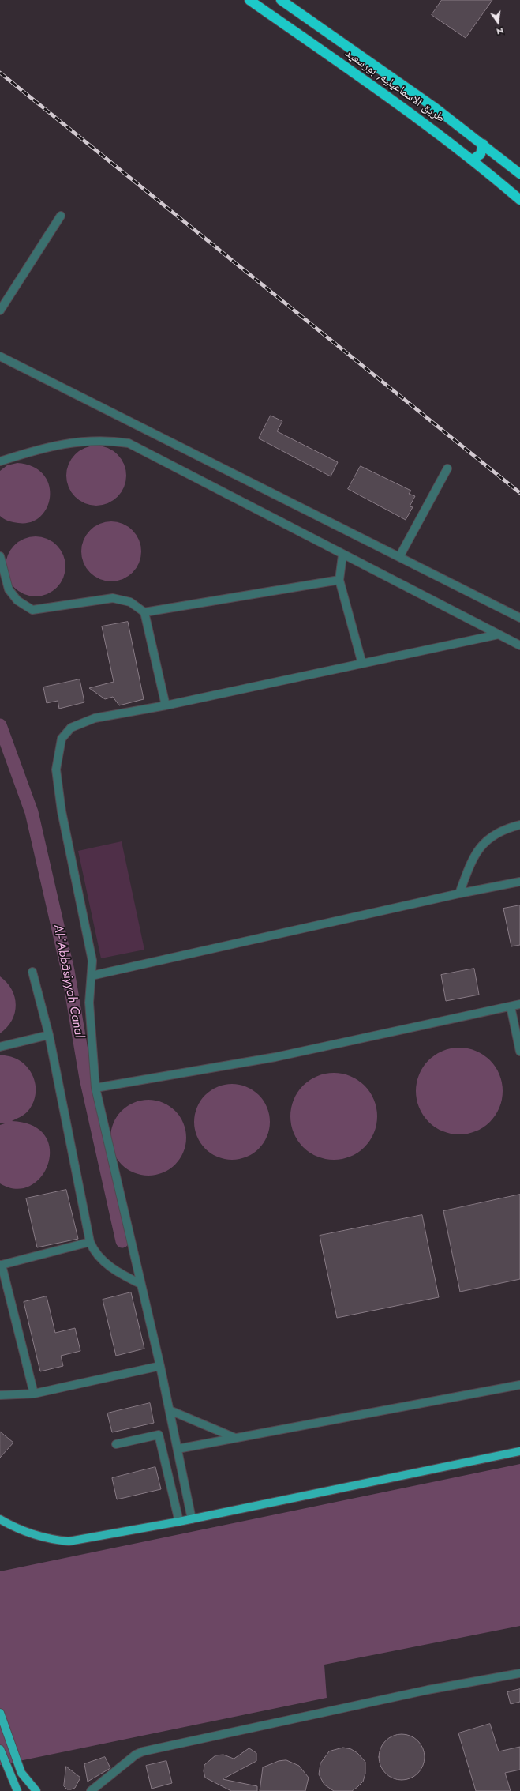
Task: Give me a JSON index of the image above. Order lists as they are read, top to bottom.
{
  "streets": {
    "highway": ["طريق الاسماعيليه, بورسعيد"]
  },
  "water": ["Al-ʿAbbāsiyyah Canal"],
  "north": "bottom"
}
